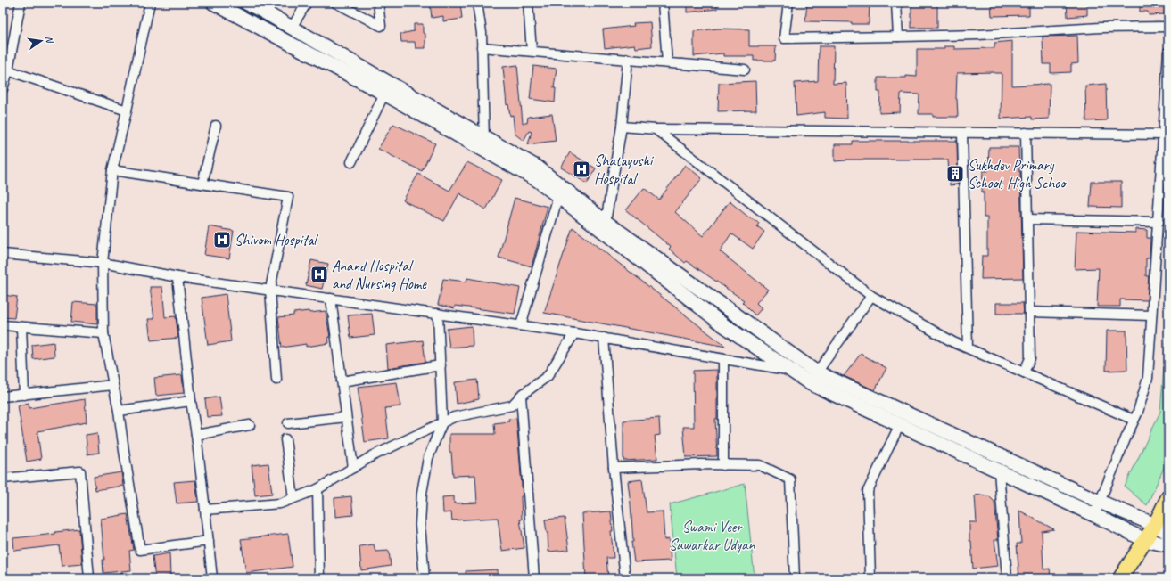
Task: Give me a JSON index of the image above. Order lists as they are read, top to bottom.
{
  "parks": ["Swami Veer Sawarkar Udyan"],
  "places": {
    "hospital": ["Shatayushi Hospital", "Shivom Hospital", "Anand Hospital and Nursing Home"],
    "building": ["Sukhdev Primary School, High Schoo"]
  },
  "north": "right"
}
